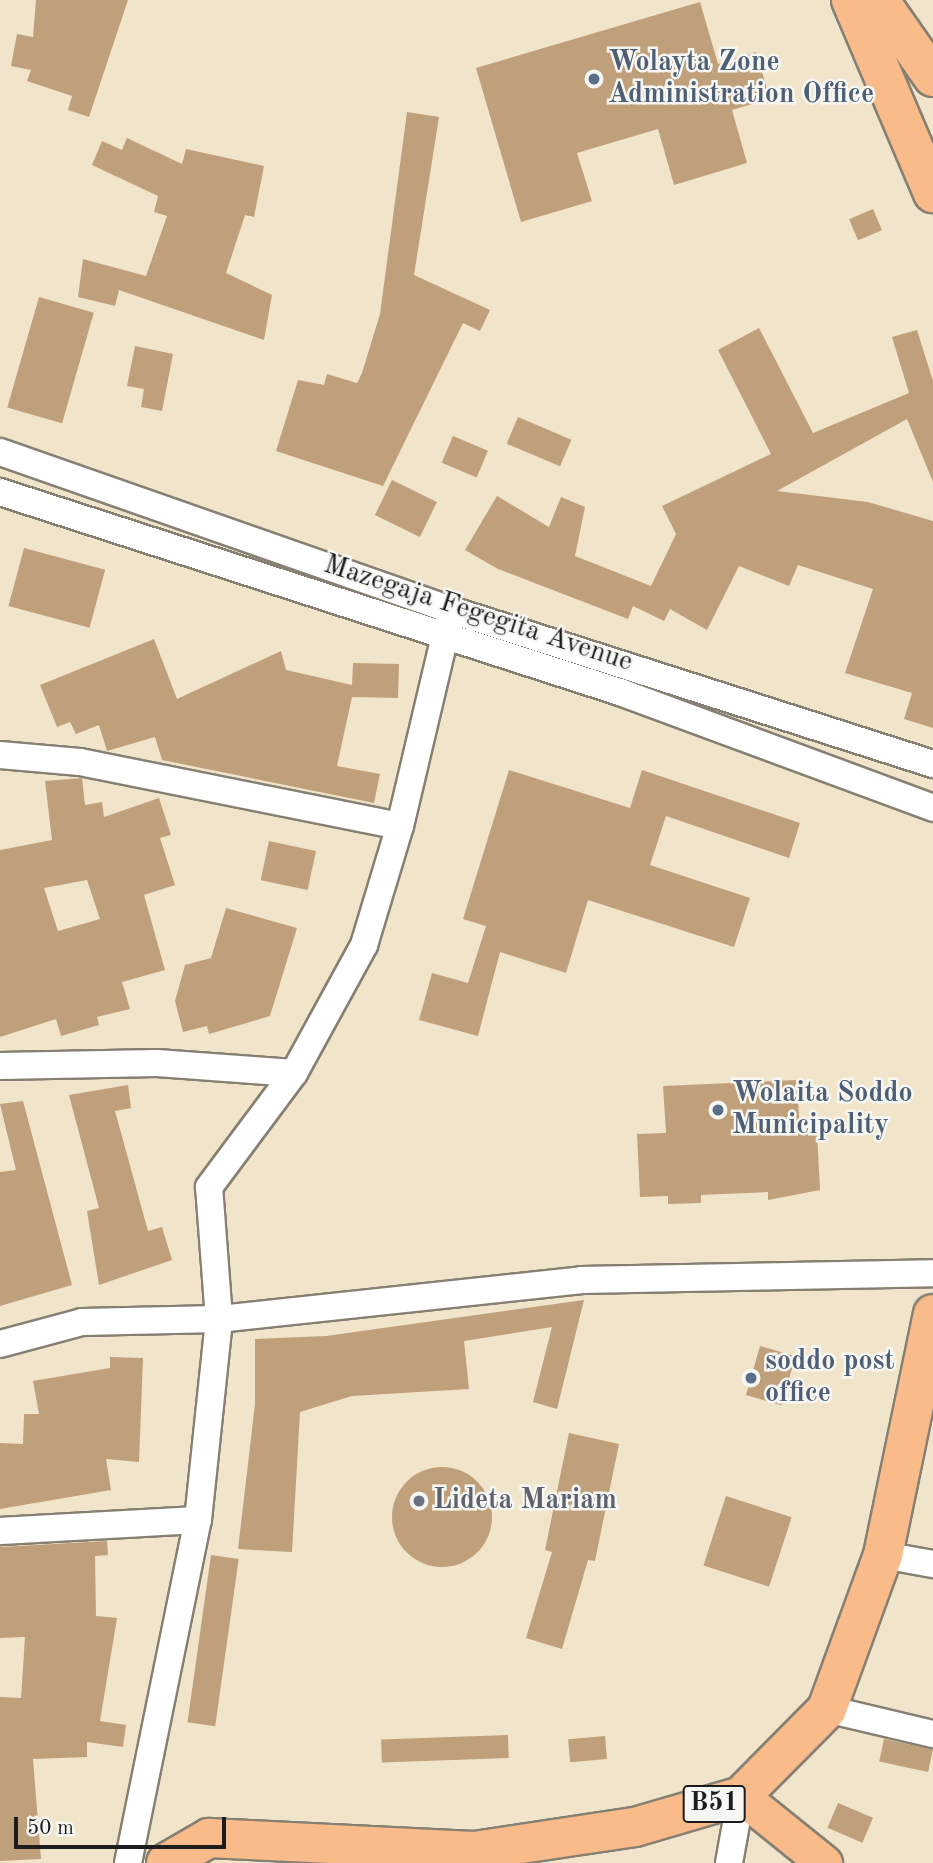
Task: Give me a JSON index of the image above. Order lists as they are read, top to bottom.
{
  "streets": {
    "highway": ["B51"],
    "street": ["Mazegaja Fegegita Avenue"]
  },
  "places": [
    "Wolayta Zone Administration Office",
    "Wolaita Soddo Municipality",
    "soddo post office",
    "Lideta Mariam"
  ],
  "scale_bar": "50 m"
}
